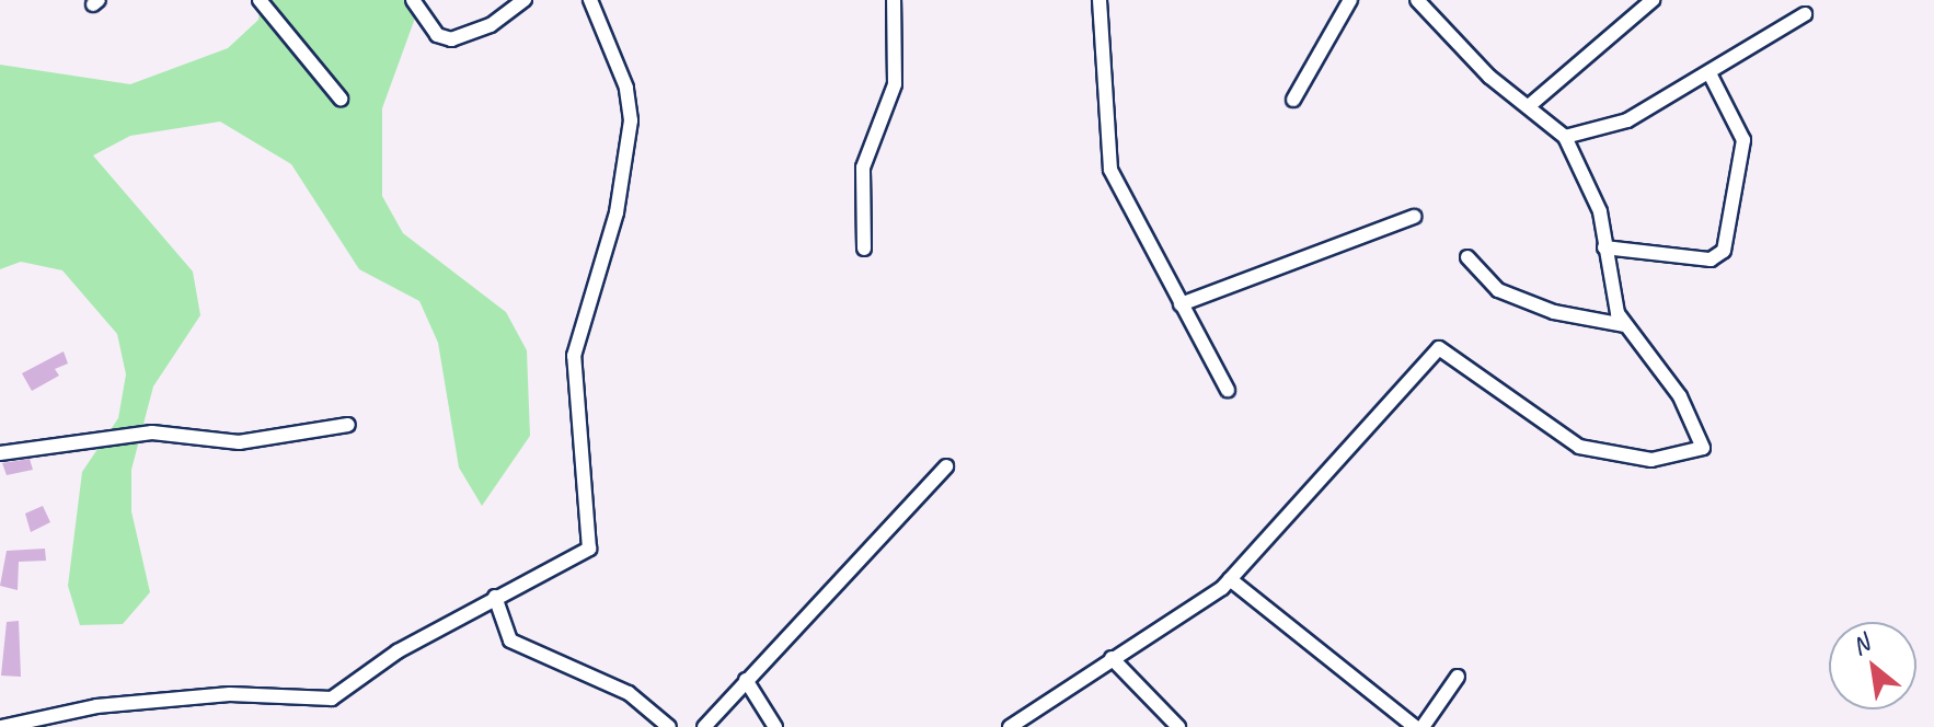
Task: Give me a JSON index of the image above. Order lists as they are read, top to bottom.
{
  "north": "top left"
}
